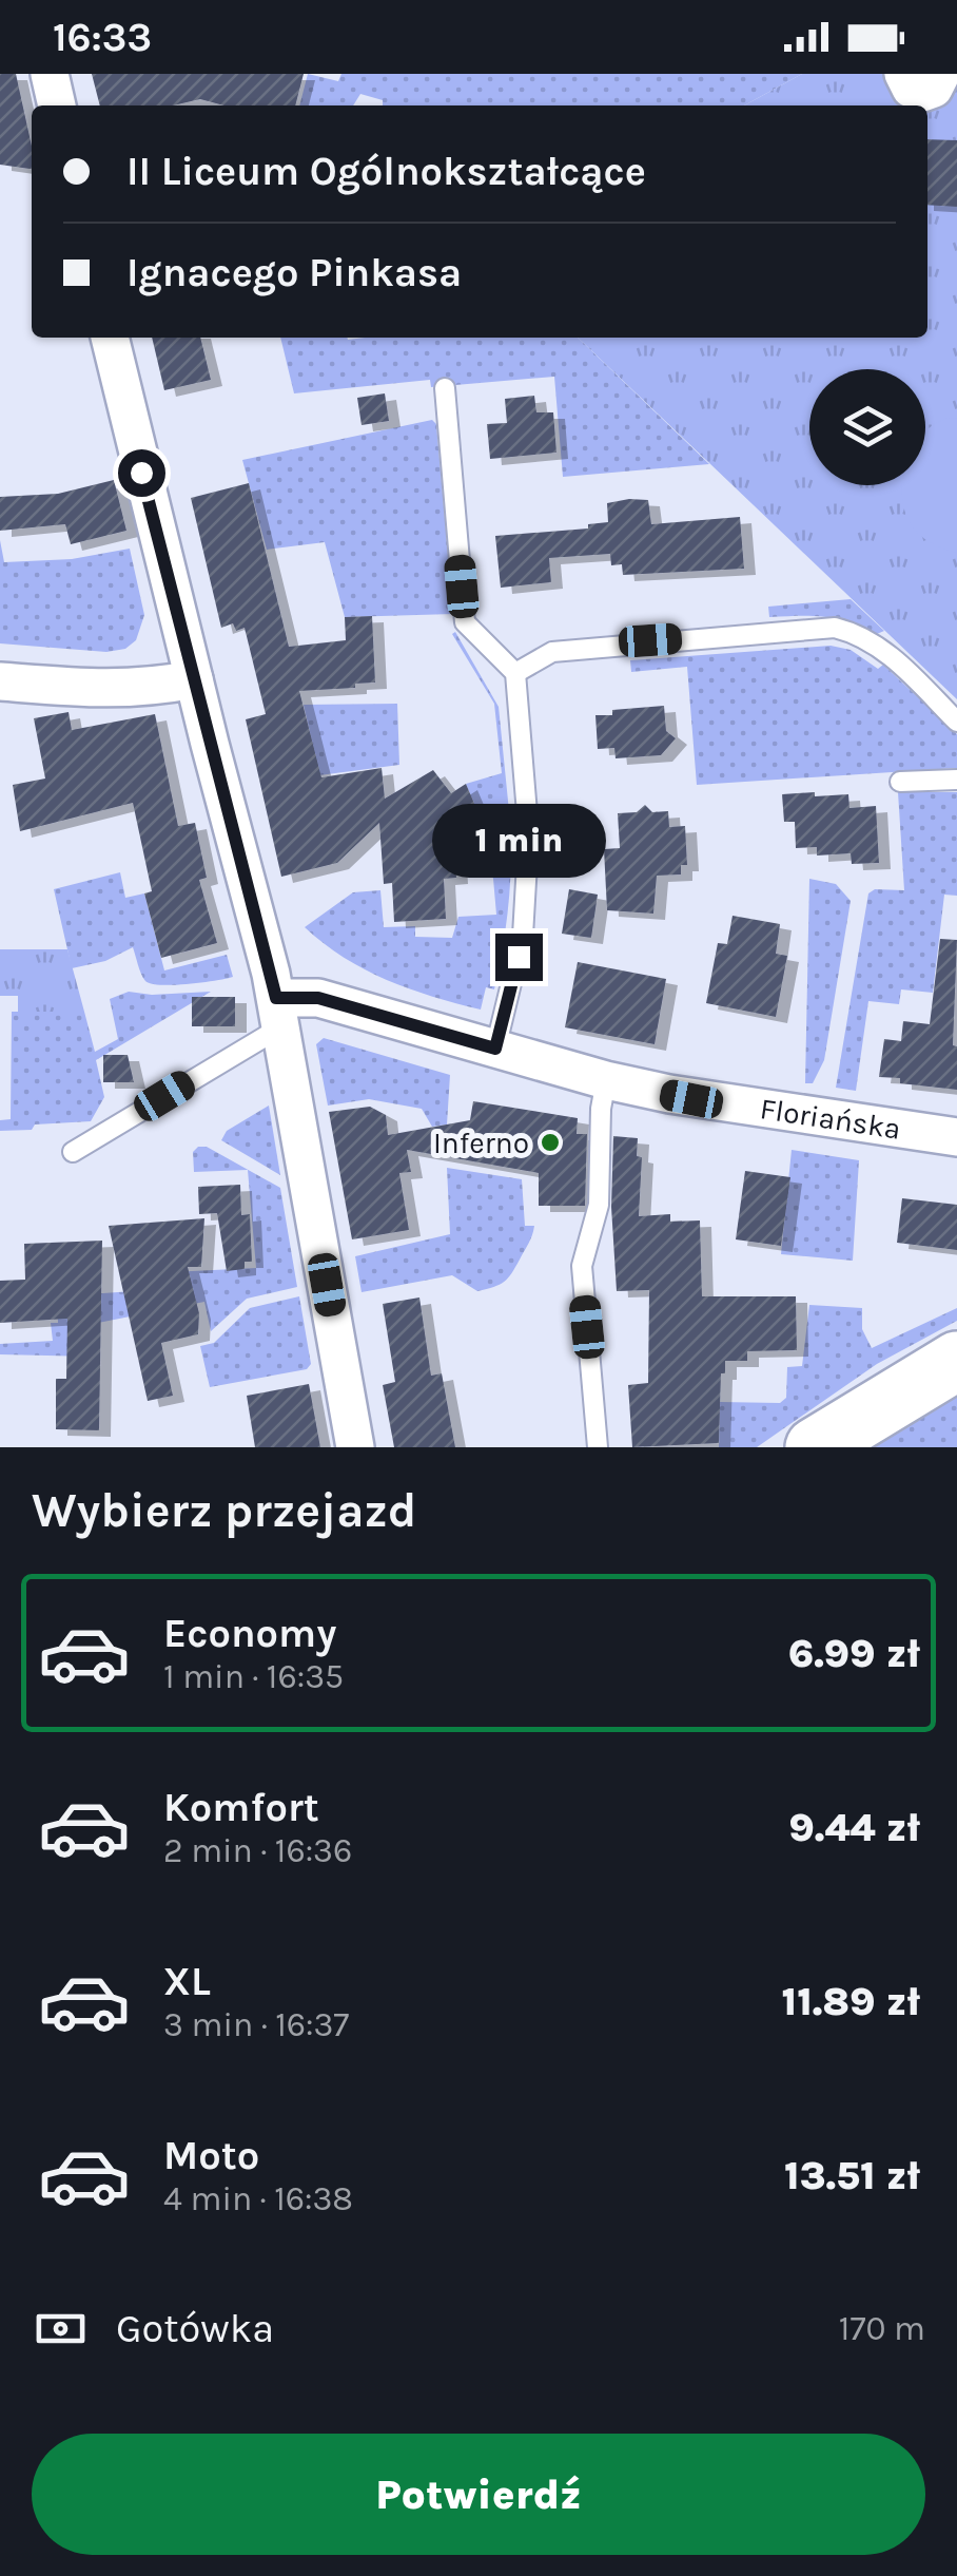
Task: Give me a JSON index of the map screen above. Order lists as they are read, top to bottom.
{
  "streets": {
    "street": ["Floriańska"]
  },
  "places": ["Inferno"],
  "page": {
    "status": "16:33",
    "banner": ["II Liceum Ogólnokształcące", "Ignacego Pinkasa"],
    "bubble": "1 min",
    "heading": "Wybierz przejazd",
    "list": [
      {
        "name": "Economy",
        "note": "1 min · 16:35",
        "value": "6.99 zł"
      },
      {
        "name": "Komfort",
        "note": "2 min · 16:36",
        "value": "9.44 zł"
      },
      {
        "name": "XL",
        "note": "3 min · 16:37",
        "value": "11.89 zł"
      },
      {
        "name": "Moto",
        "note": "4 min · 16:38",
        "value": "13.51 zł"
      }
    ],
    "pay": ["Gotówka", "170 m"],
    "buttons": "Potwierdź"
  }
}
